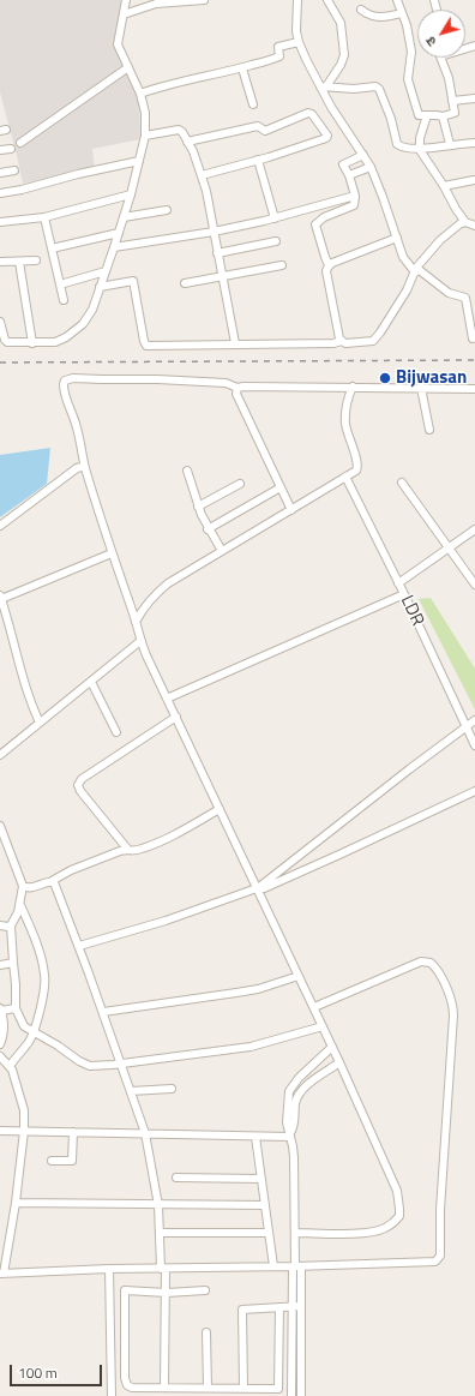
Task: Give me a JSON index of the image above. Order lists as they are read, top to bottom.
{
  "streets": {
    "street": ["LDR"]
  },
  "places": ["Bijwasan"],
  "scale_bar": "100 m",
  "north": "bottom left"
}
